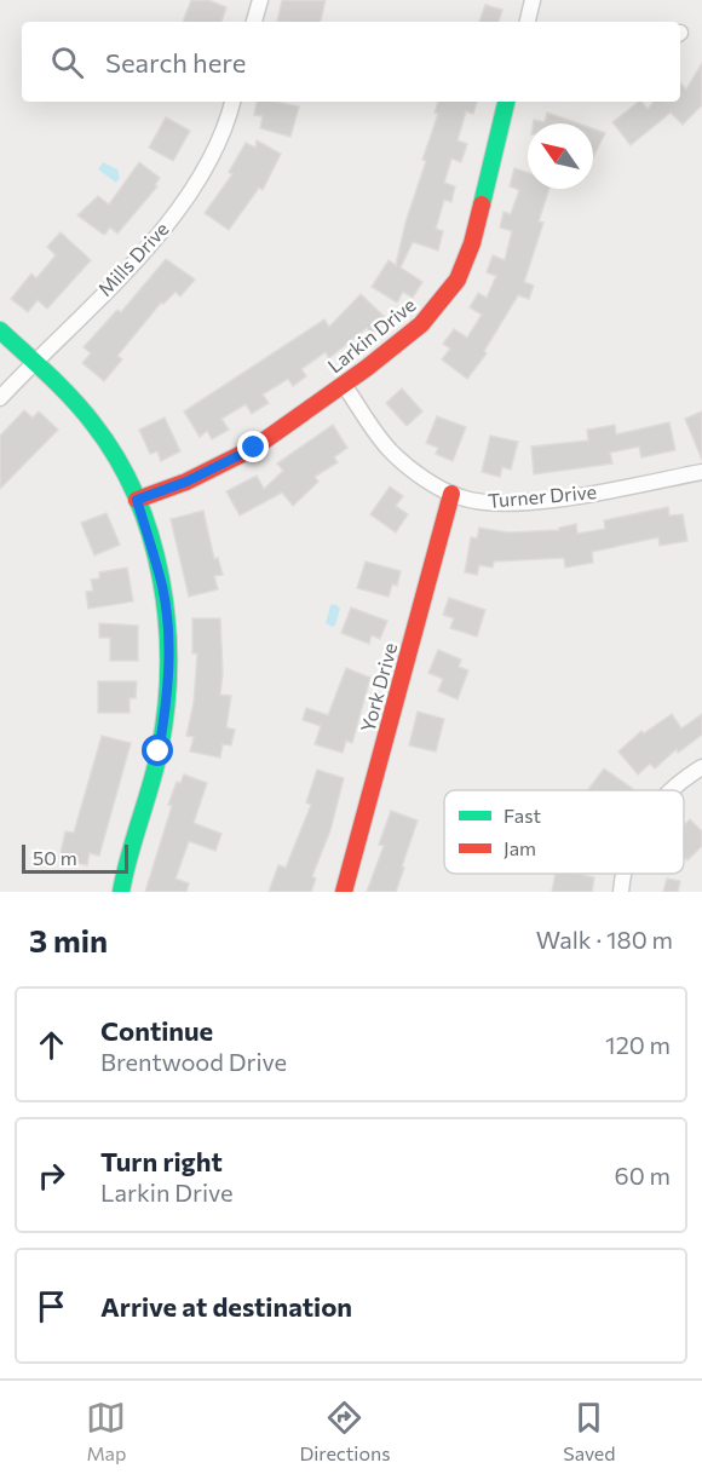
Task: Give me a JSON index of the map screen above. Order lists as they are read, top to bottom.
{
  "streets": {
    "street": [
      "Mills Drive",
      "Larkin Drive",
      "Turner Drive",
      "York Drive"
    ]
  },
  "crossings": [
    ["Larkin Drive", "Turner Drive"],
    ["Turner Drive", "York Drive"]
  ],
  "legend": ["Fast", "Jam"],
  "scale_bar": "50 m",
  "north": "top left",
  "page": {
    "search": "Search here",
    "scale": "50 m",
    "heading": ["3 min", "Walk · 180 m"],
    "list": [
      ["Continue", "Brentwood Drive", "120 m"],
      ["Turn right", "Larkin Drive", "60 m"],
      "Arrive at destination"
    ],
    "nav": ["Map", "Directions", "Saved"]
  }
}
